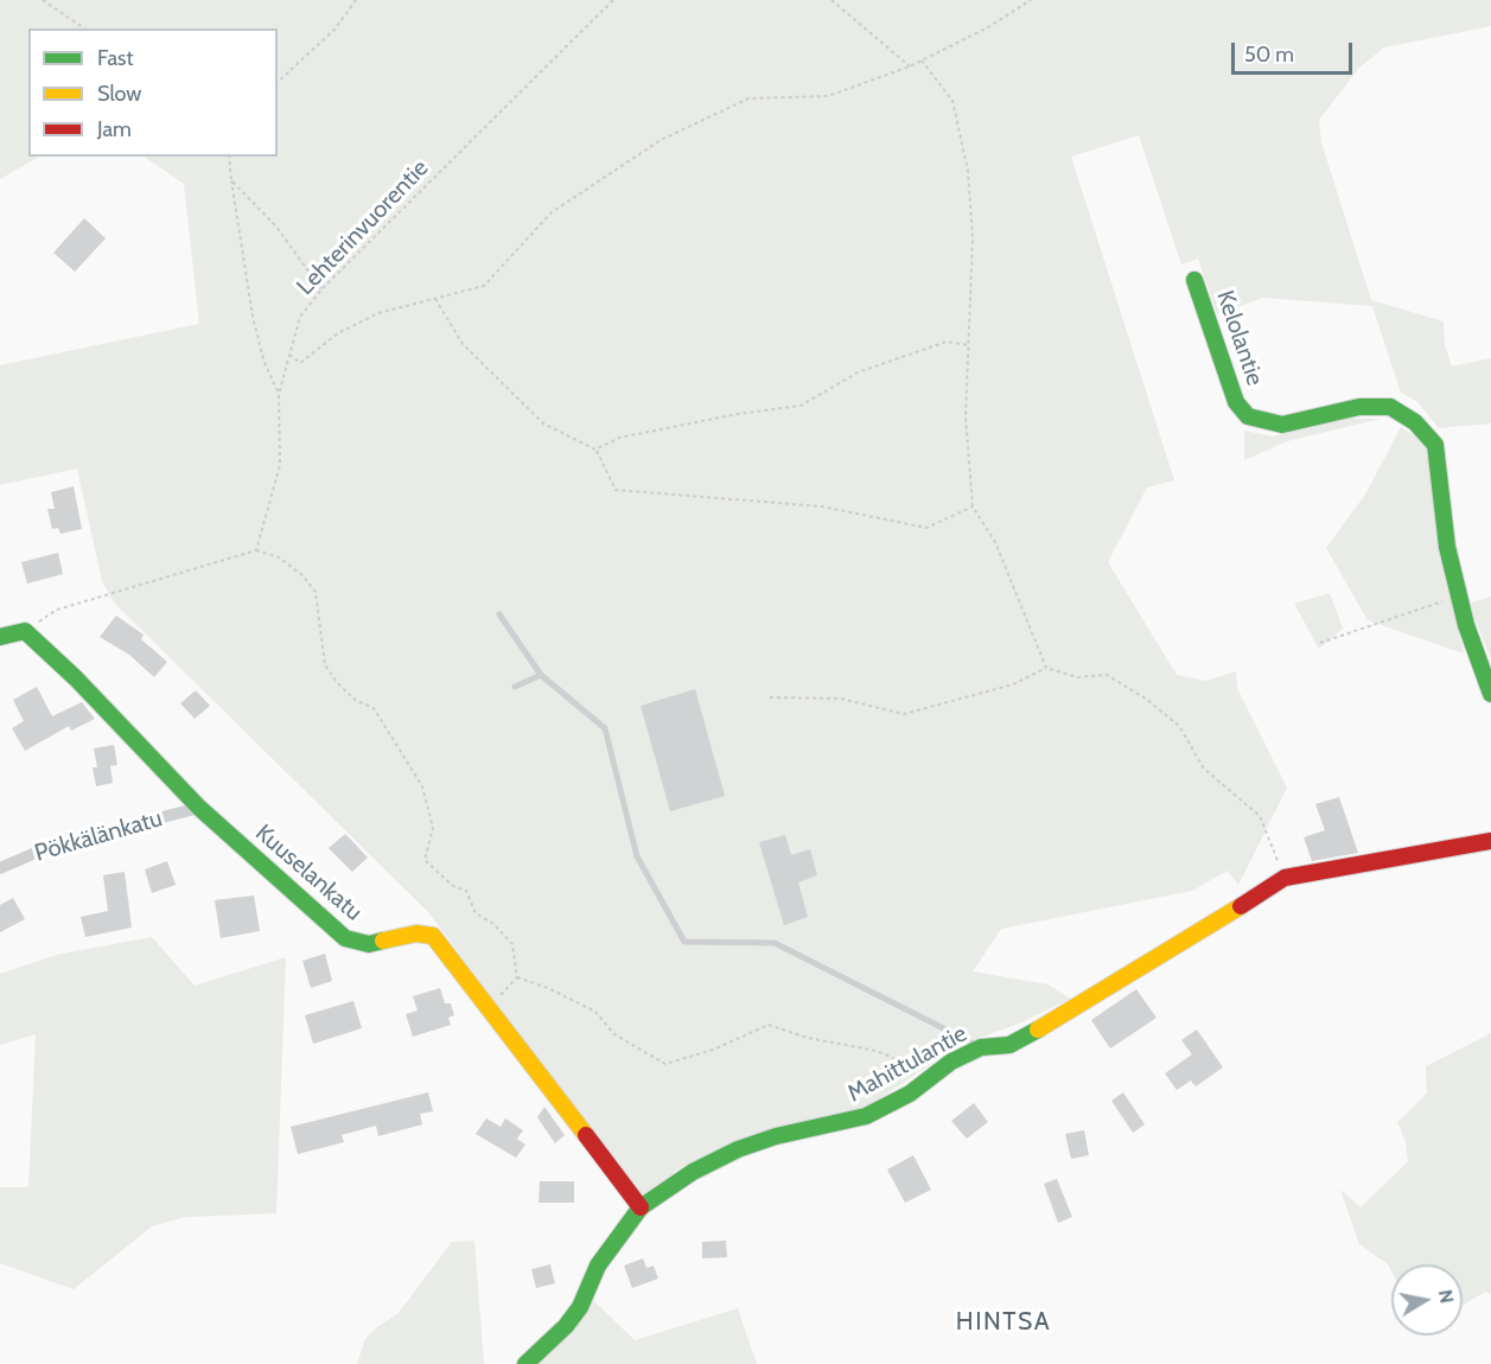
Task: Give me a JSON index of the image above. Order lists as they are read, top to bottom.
{
  "streets": {
    "street": [
      "Kelolantie",
      "Pökkälänkatu",
      "Kuuselankatu",
      "Mahittulantie"
    ],
    "path": ["Lehterinvuorentie"]
  },
  "crossings": [
    ["Pökkälänkatu", "Kuuselankatu"],
    ["Kuuselankatu", "Mahittulantie"]
  ],
  "districts": ["HINTSA"],
  "legend": ["Fast", "Slow", "Jam"],
  "scale_bar": "50 m",
  "north": "right"
}
